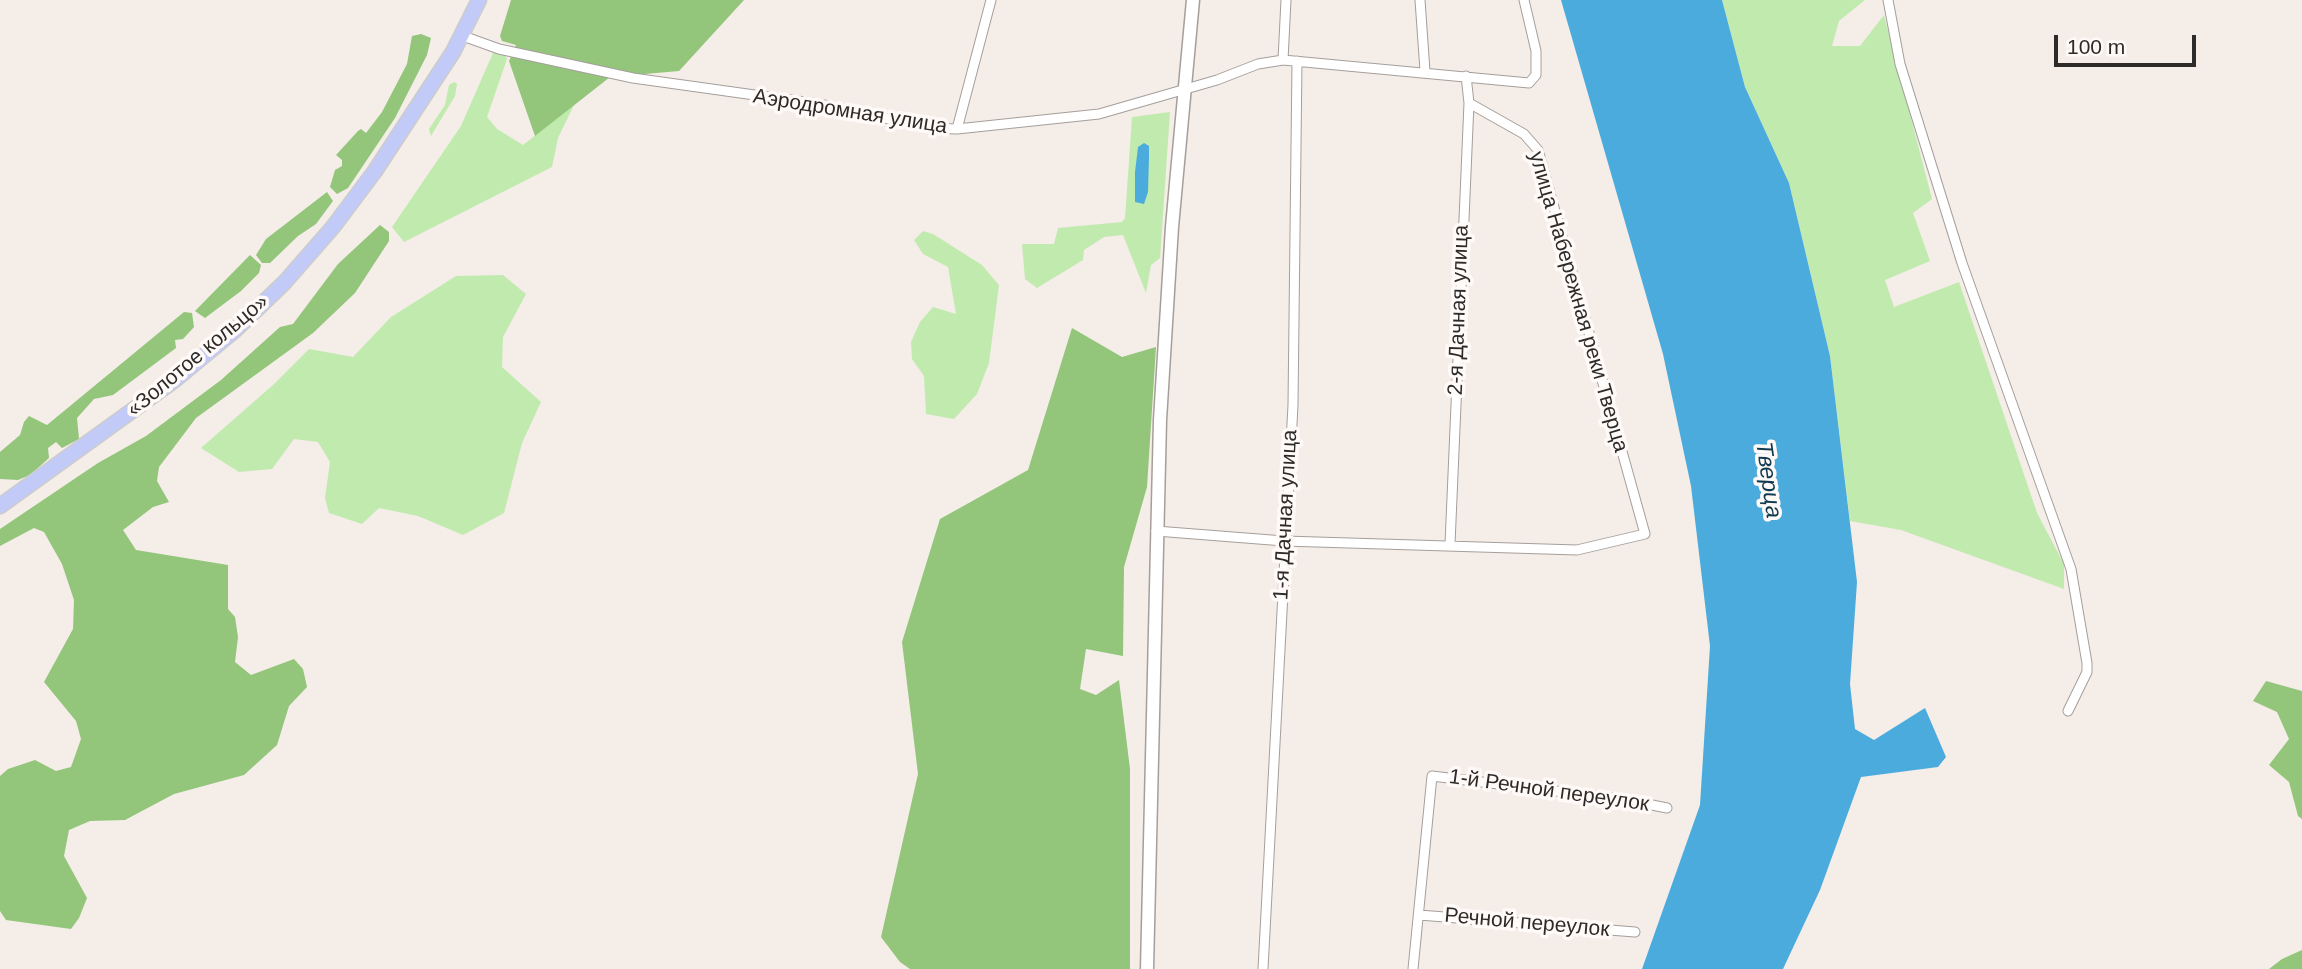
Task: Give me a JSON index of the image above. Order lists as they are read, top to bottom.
{
  "streets": {
    "main road": ["«Золотое кольцо»"],
    "street": [
      "Аэродромная улица",
      "улица Набережная реки Тверца",
      "2-я Дачная улица",
      "1-я Дачная улица",
      "1-й Речной переулок",
      "Речной переулок"
    ]
  },
  "crossings": [
    ["Аэродромная улица", "2-я Дачная улица"],
    ["Аэродромная улица", "«Золотое кольцо»"],
    ["Аэродромная улица", "1-я Дачная улица"],
    ["улица Набережная реки Тверца", "2-я Дачная улица"],
    ["1-й Речной переулок", "Речной переулок"]
  ],
  "water": ["Тверца"],
  "scale_bar": "100 m"
}
